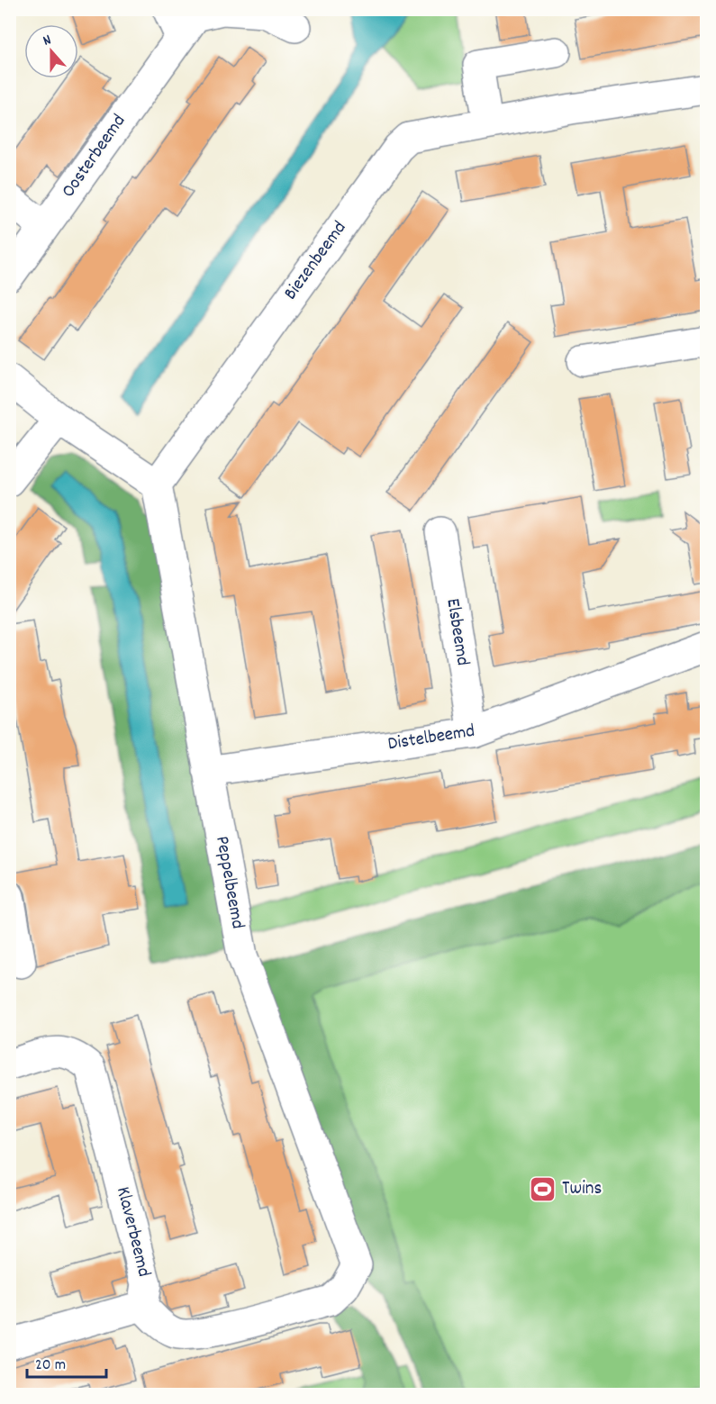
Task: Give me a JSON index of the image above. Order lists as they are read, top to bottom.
{
  "streets": {
    "street": [
      "Oosterbeemd",
      "Biezenbeemd",
      "Elsbeemd",
      "Distelbeemd",
      "Peppelbeemd",
      "Klaverbeemd"
    ]
  },
  "crossings": [
    ["Biezenbeemd", "Peppelbeemd"],
    ["Elsbeemd", "Distelbeemd"],
    ["Distelbeemd", "Peppelbeemd"],
    ["Peppelbeemd", "Klaverbeemd"]
  ],
  "places": {
    "sports": ["Twins"]
  },
  "scale_bar": "20 m",
  "north": "top"
}
